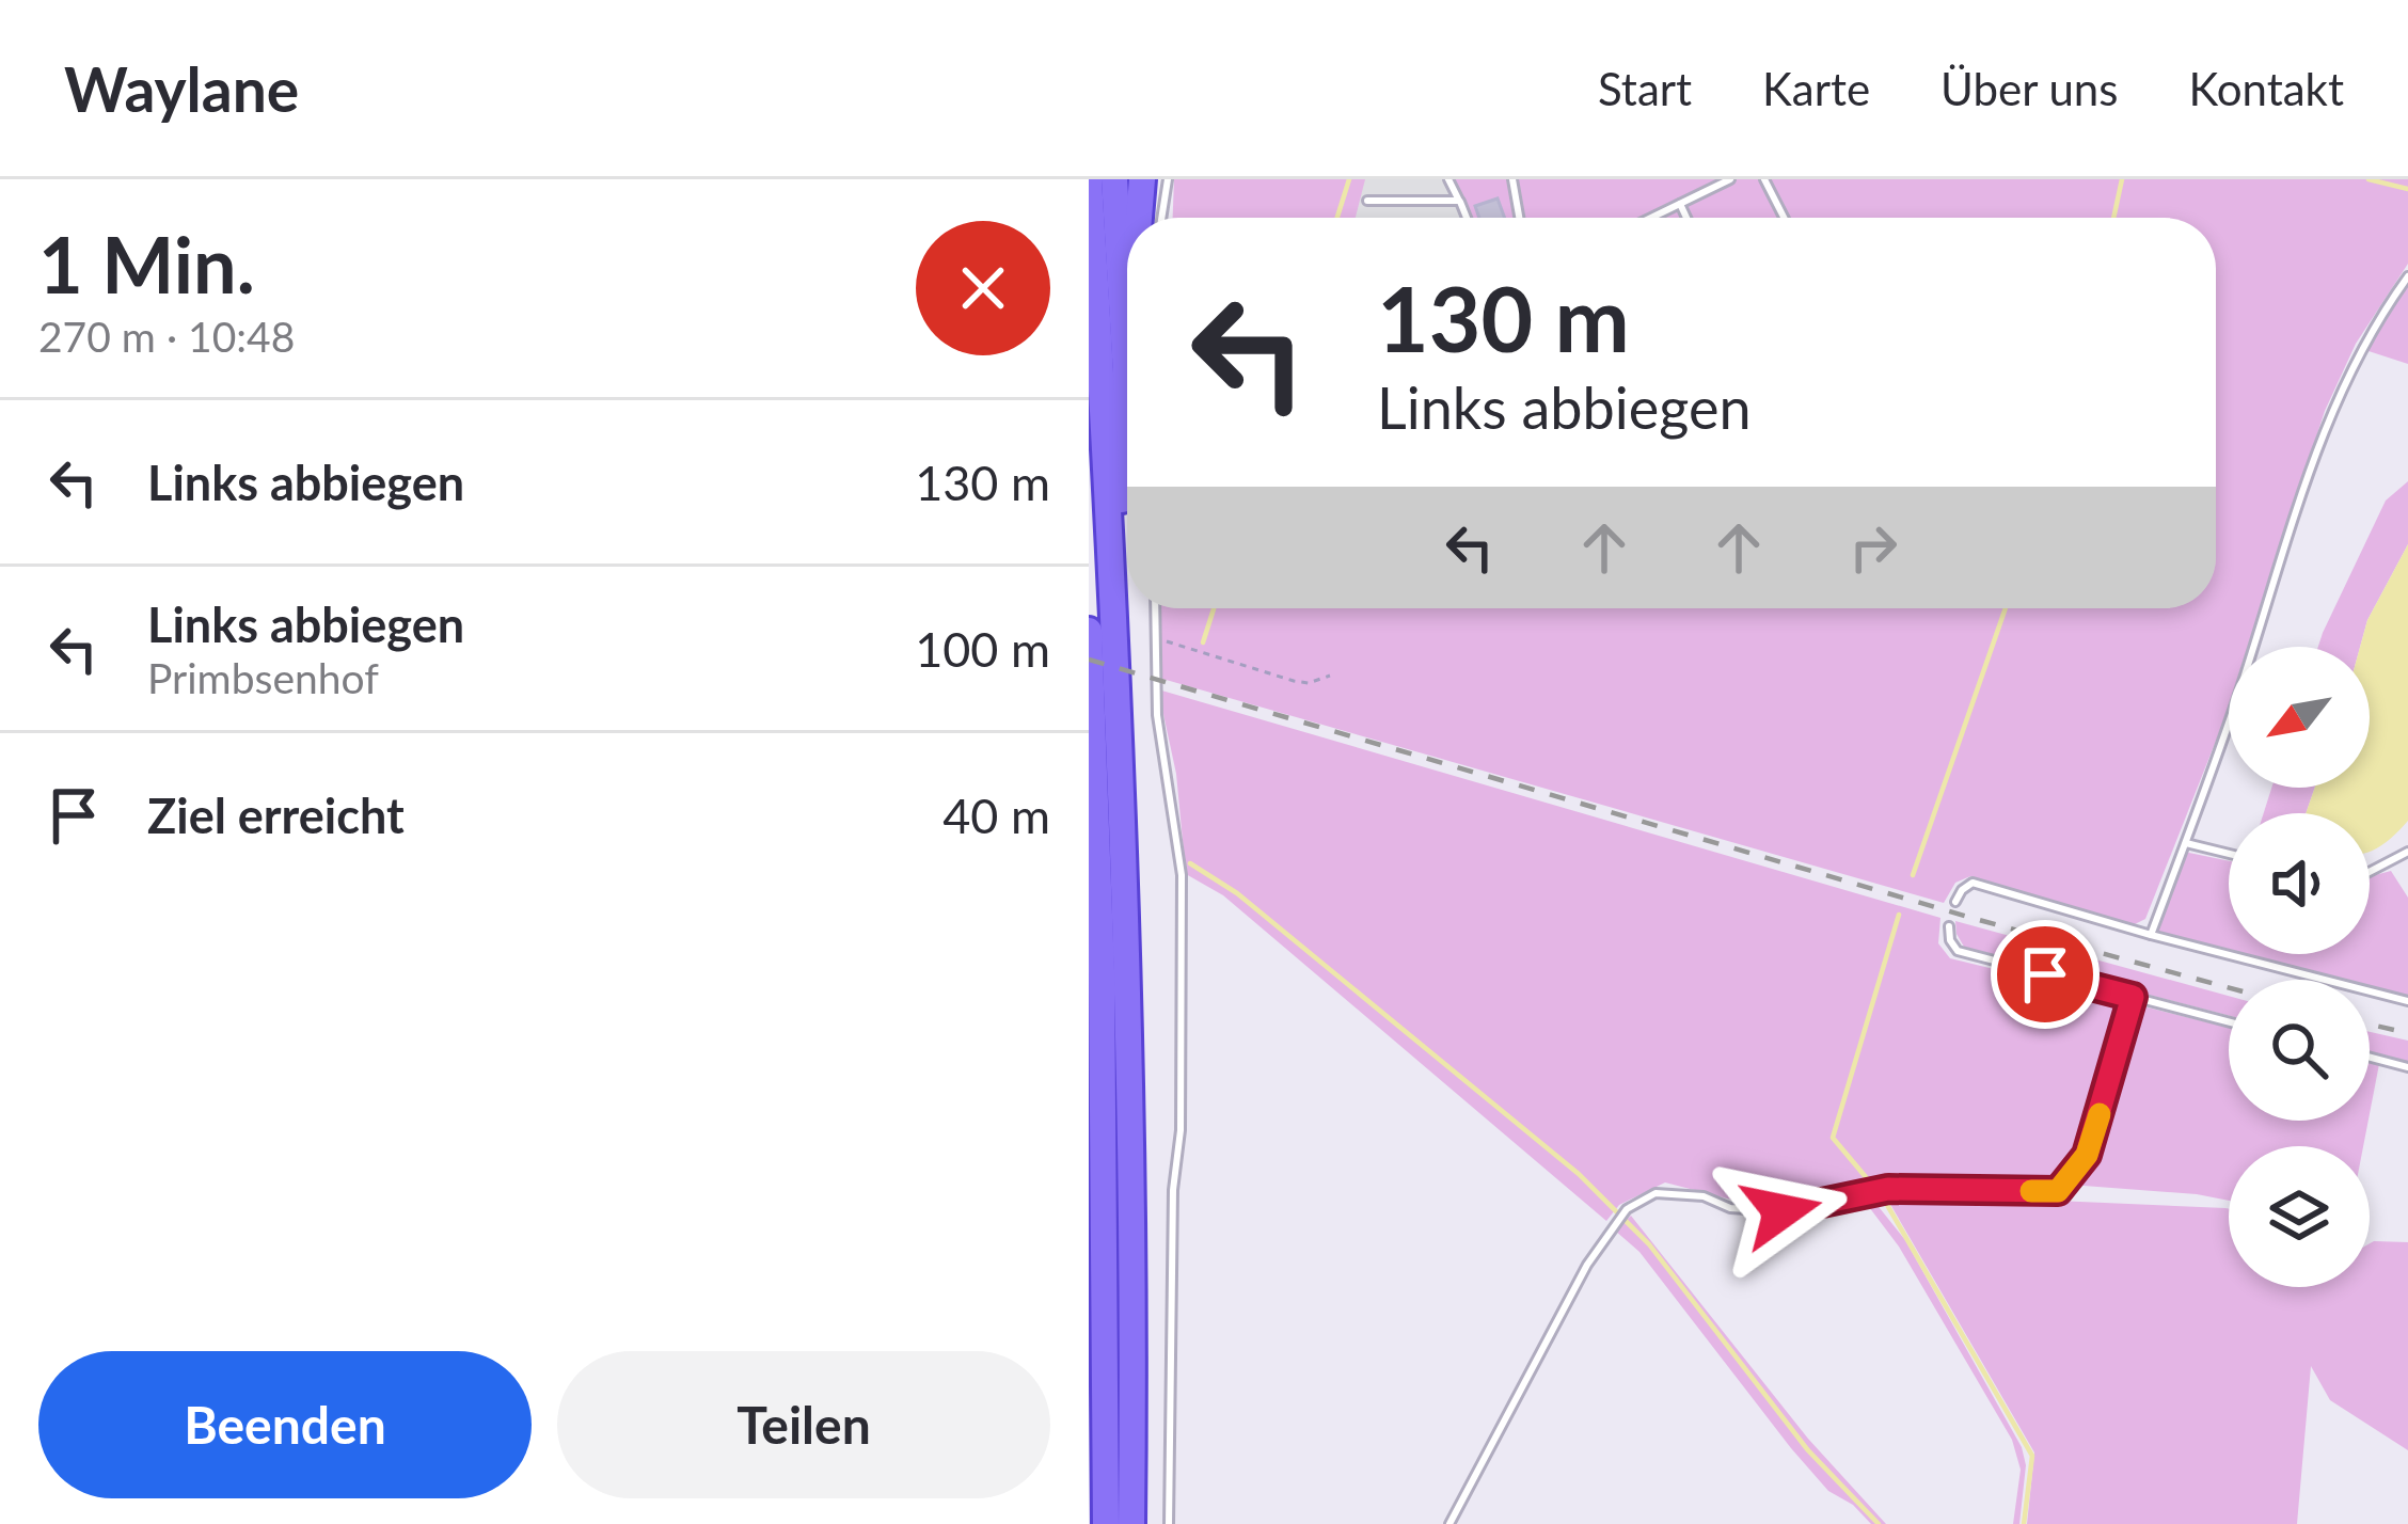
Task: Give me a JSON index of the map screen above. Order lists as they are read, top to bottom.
{
  "north": "bottom left",
  "page": {
    "header": "Waylane",
    "nav": [
      "Start",
      "Karte",
      "Über uns",
      "Kontakt"
    ],
    "heading": ["1 Min.", "270 m · 10:48"],
    "turn": ["130 m", "Links abbiegen"],
    "list": [
      {
        "name": "Links abbiegen",
        "value": "130 m"
      },
      {
        "name": "Links abbiegen",
        "note": "Primbsenhof",
        "value": "100 m"
      },
      {
        "name": "Ziel erreicht",
        "value": "40 m"
      }
    ],
    "buttons": ["Beenden", "Teilen"]
  }
}
